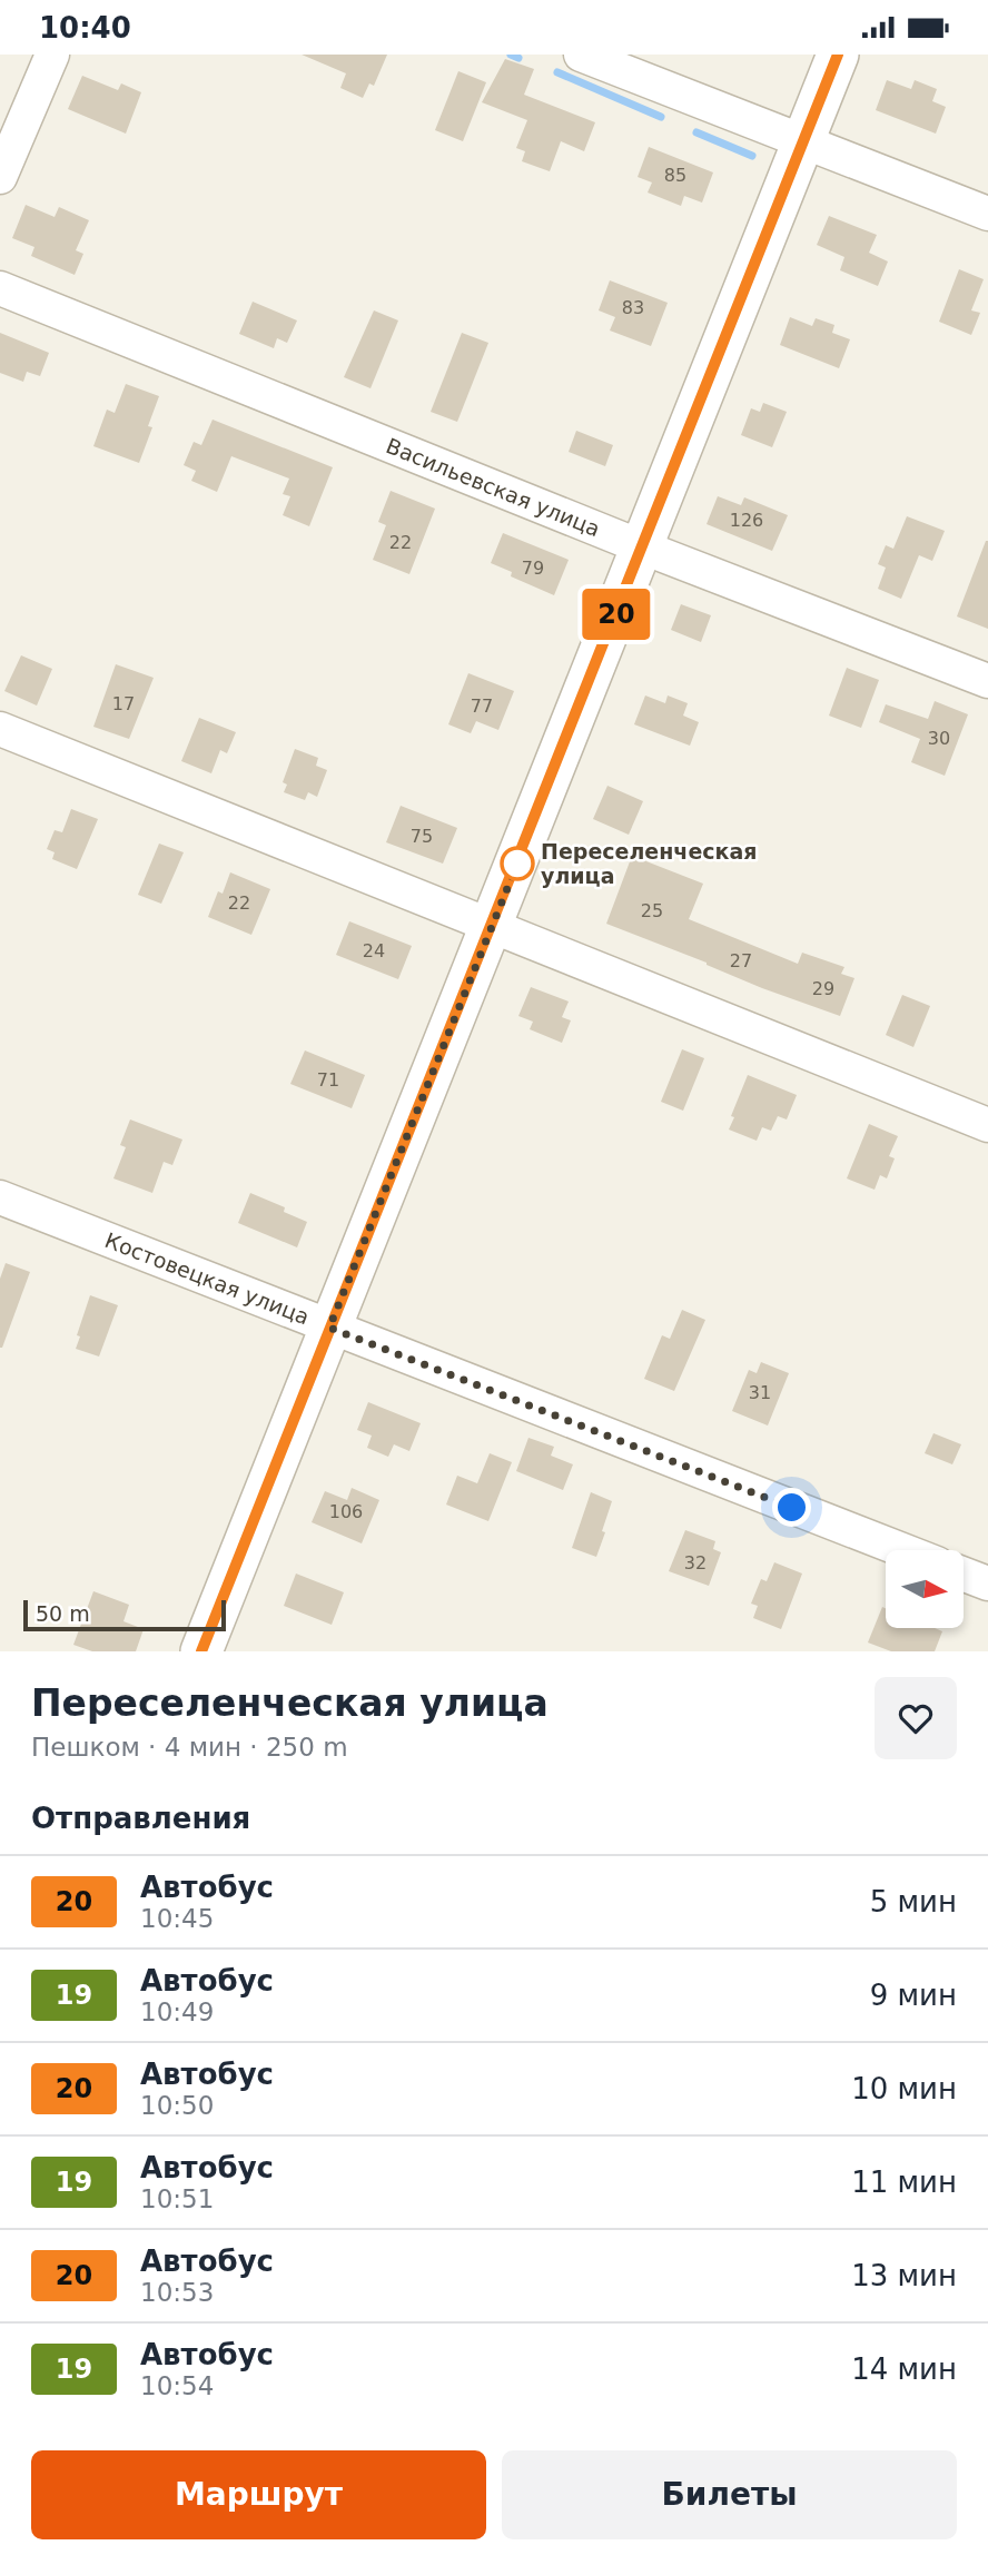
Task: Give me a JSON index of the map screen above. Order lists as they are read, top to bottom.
{
  "streets": {
    "street": ["Васильевская улица", "Костовецкая улица"]
  },
  "places": ["Переселенческая улица"],
  "lines": ["bus line 20"],
  "house_numbers": [
    "85",
    "83",
    "126",
    "22",
    "79",
    "17",
    "77",
    "30",
    "75",
    "22",
    "25",
    "24",
    "27",
    "29",
    "71",
    "31",
    "106",
    "32"
  ],
  "scale_bar": "50 m",
  "north": "right",
  "page": {
    "status": "10:40",
    "on_map": "20",
    "scale": "50 m",
    "heading": [
      ["Переселенческая улица", "Пешком · 4 мин · 250 m"],
      "Отправления"
    ],
    "list": [
      {
        "mark": "20",
        "name": "Автобус",
        "note": "10:45",
        "value": "5 мин"
      },
      {
        "mark": "19",
        "name": "Автобус",
        "note": "10:49",
        "value": "9 мин"
      },
      {
        "mark": "20",
        "name": "Автобус",
        "note": "10:50",
        "value": "10 мин"
      },
      {
        "mark": "19",
        "name": "Автобус",
        "note": "10:51",
        "value": "11 мин"
      },
      {
        "mark": "20",
        "name": "Автобус",
        "note": "10:53",
        "value": "13 мин"
      },
      {
        "mark": "19",
        "name": "Автобус",
        "note": "10:54",
        "value": "14 мин"
      }
    ],
    "buttons": ["Маршрут", "Билеты"]
  }
}
